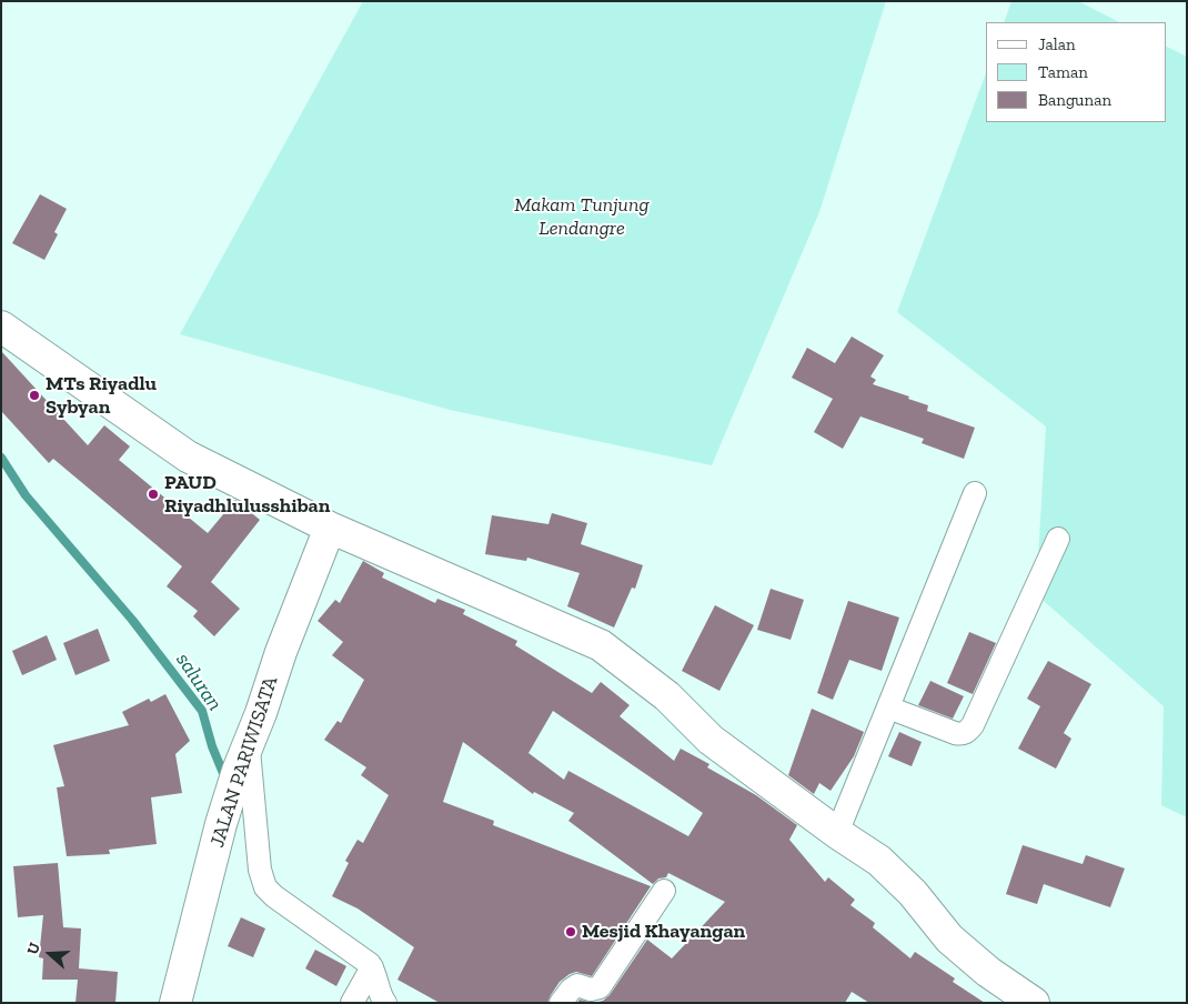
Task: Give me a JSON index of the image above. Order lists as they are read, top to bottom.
{
  "streets": {
    "street": ["JALAN PARIWISATA"]
  },
  "water": ["saluran"],
  "parks": ["Makam Tunjung Lendangre"],
  "places": ["MTs Riyadlu Sybyan", "PAUD Riyadhlulusshiban", "Mesjid Khayangan"],
  "legend": ["Jalan", "Taman", "Bangunan"],
  "north": "left"
}
